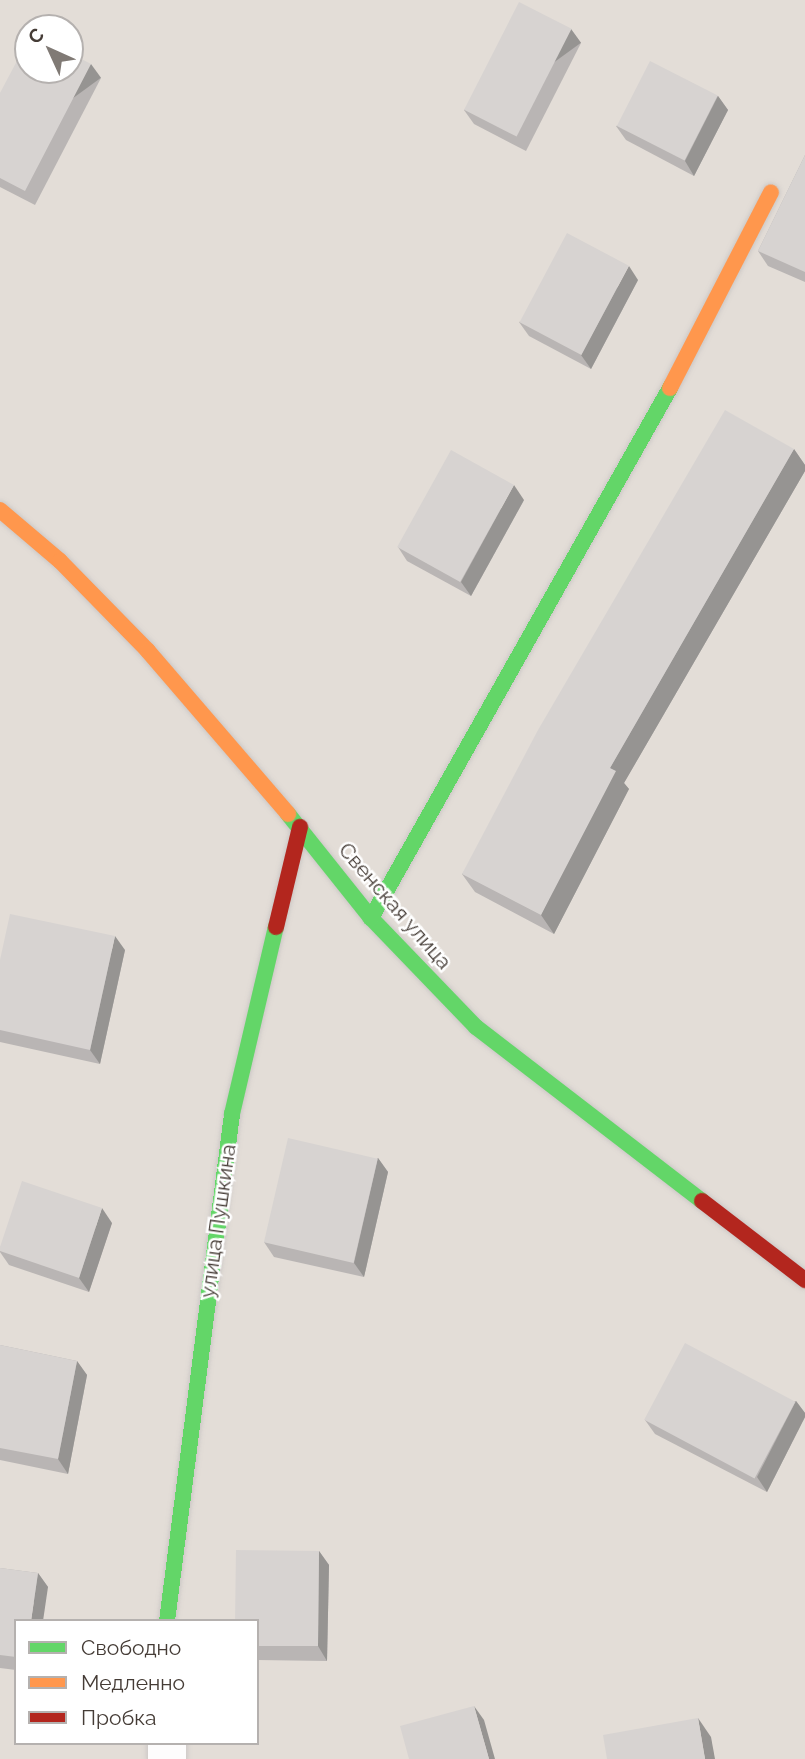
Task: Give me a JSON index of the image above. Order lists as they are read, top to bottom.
{
  "streets": {
    "street": ["Свенская улица", "улица Пушкина"]
  },
  "crossings": [
    ["Свенская улица", "улица Пушкина"]
  ],
  "legend": ["Свободно", "Медленно", "Пробка"],
  "north": "top left"
}
